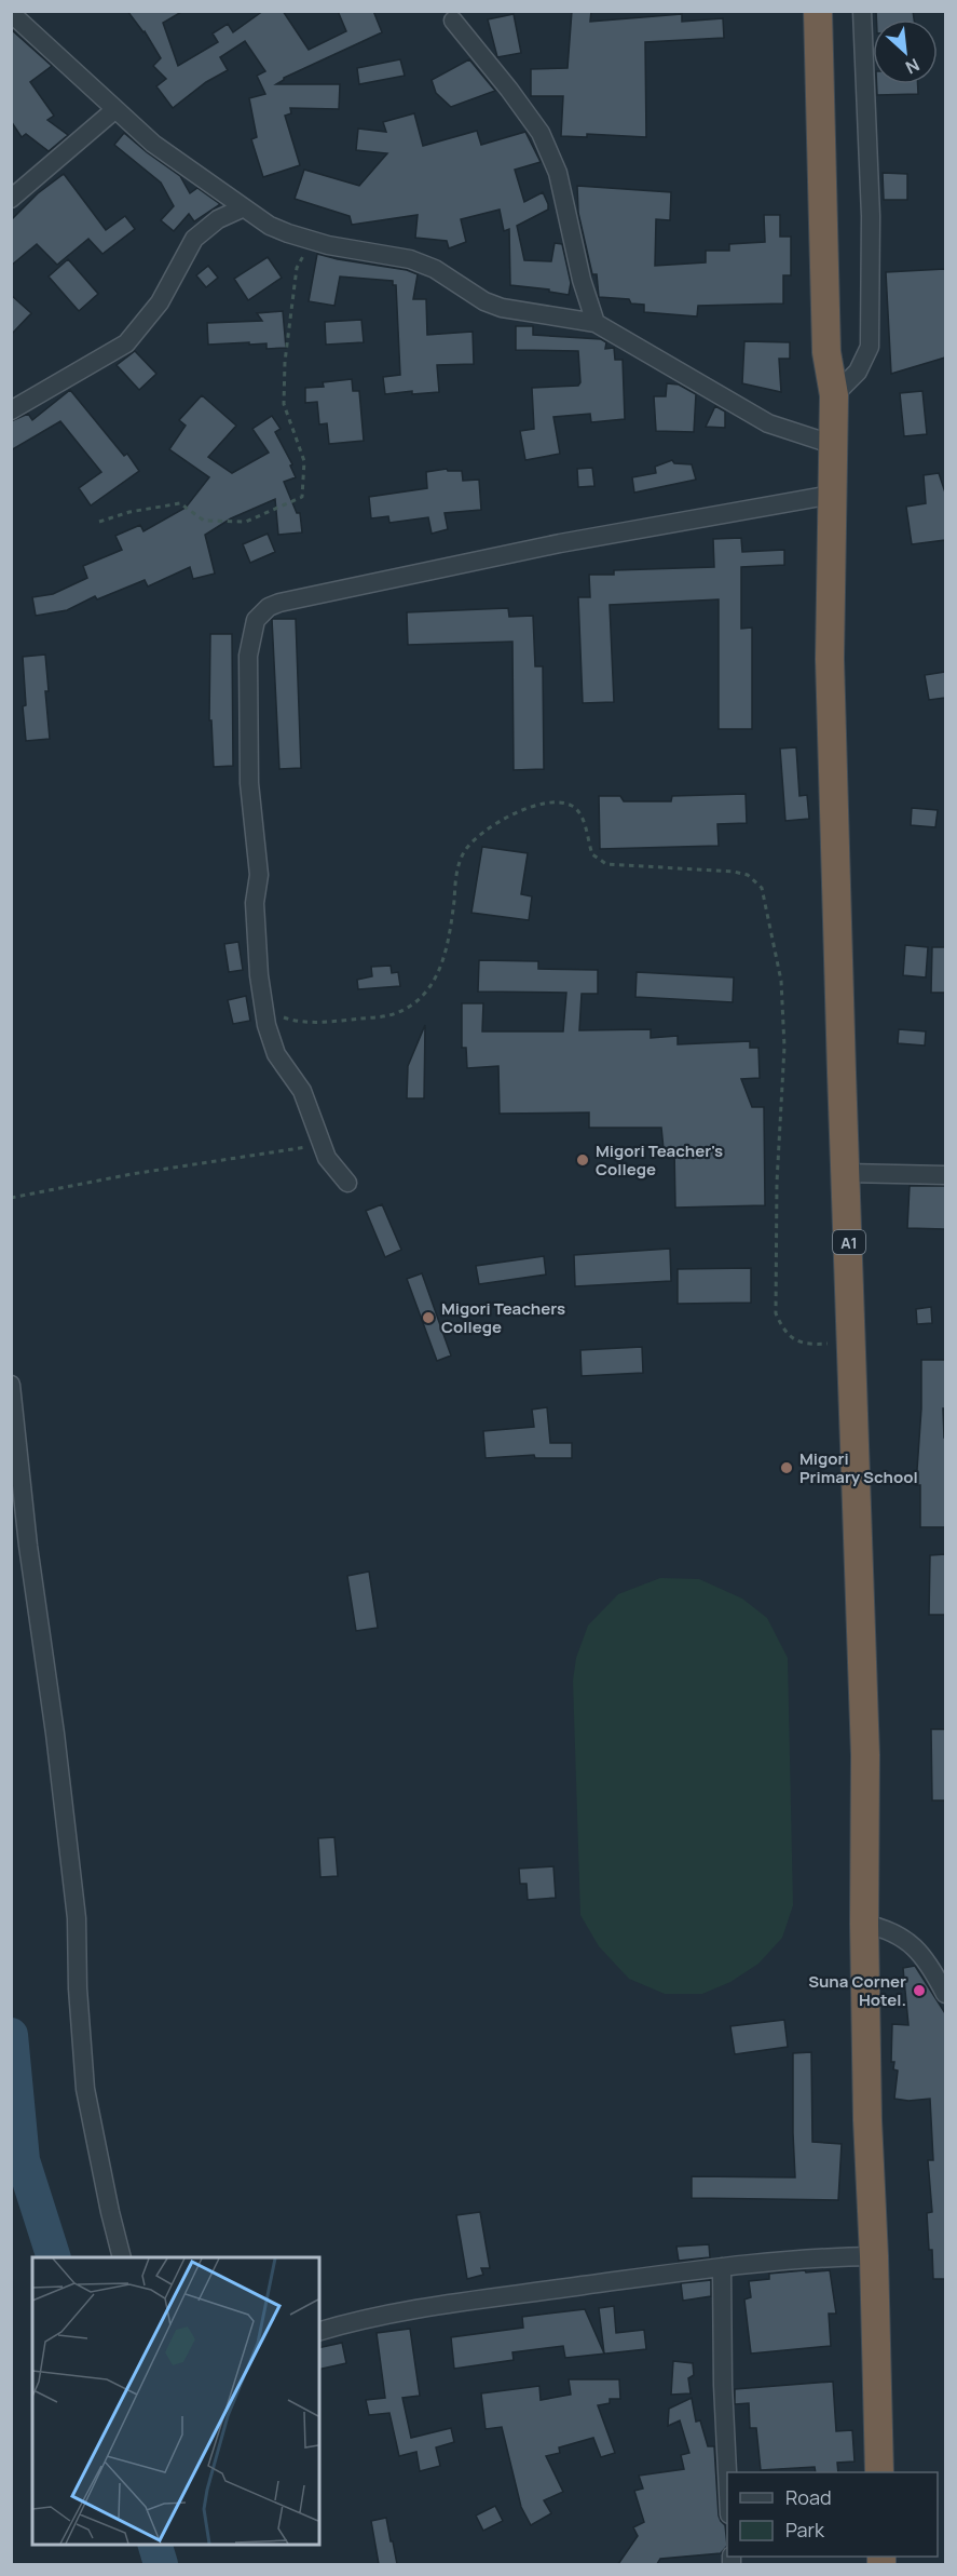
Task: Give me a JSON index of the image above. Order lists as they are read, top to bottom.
{
  "streets": {
    "highway": ["A1"]
  },
  "places": [
    "Migori Teacher's College",
    "Migori Teachers College",
    "Migori Primary School",
    "Suna Corner Hotel."
  ],
  "legend": ["Road", "Park"],
  "north": "bottom right"
}
